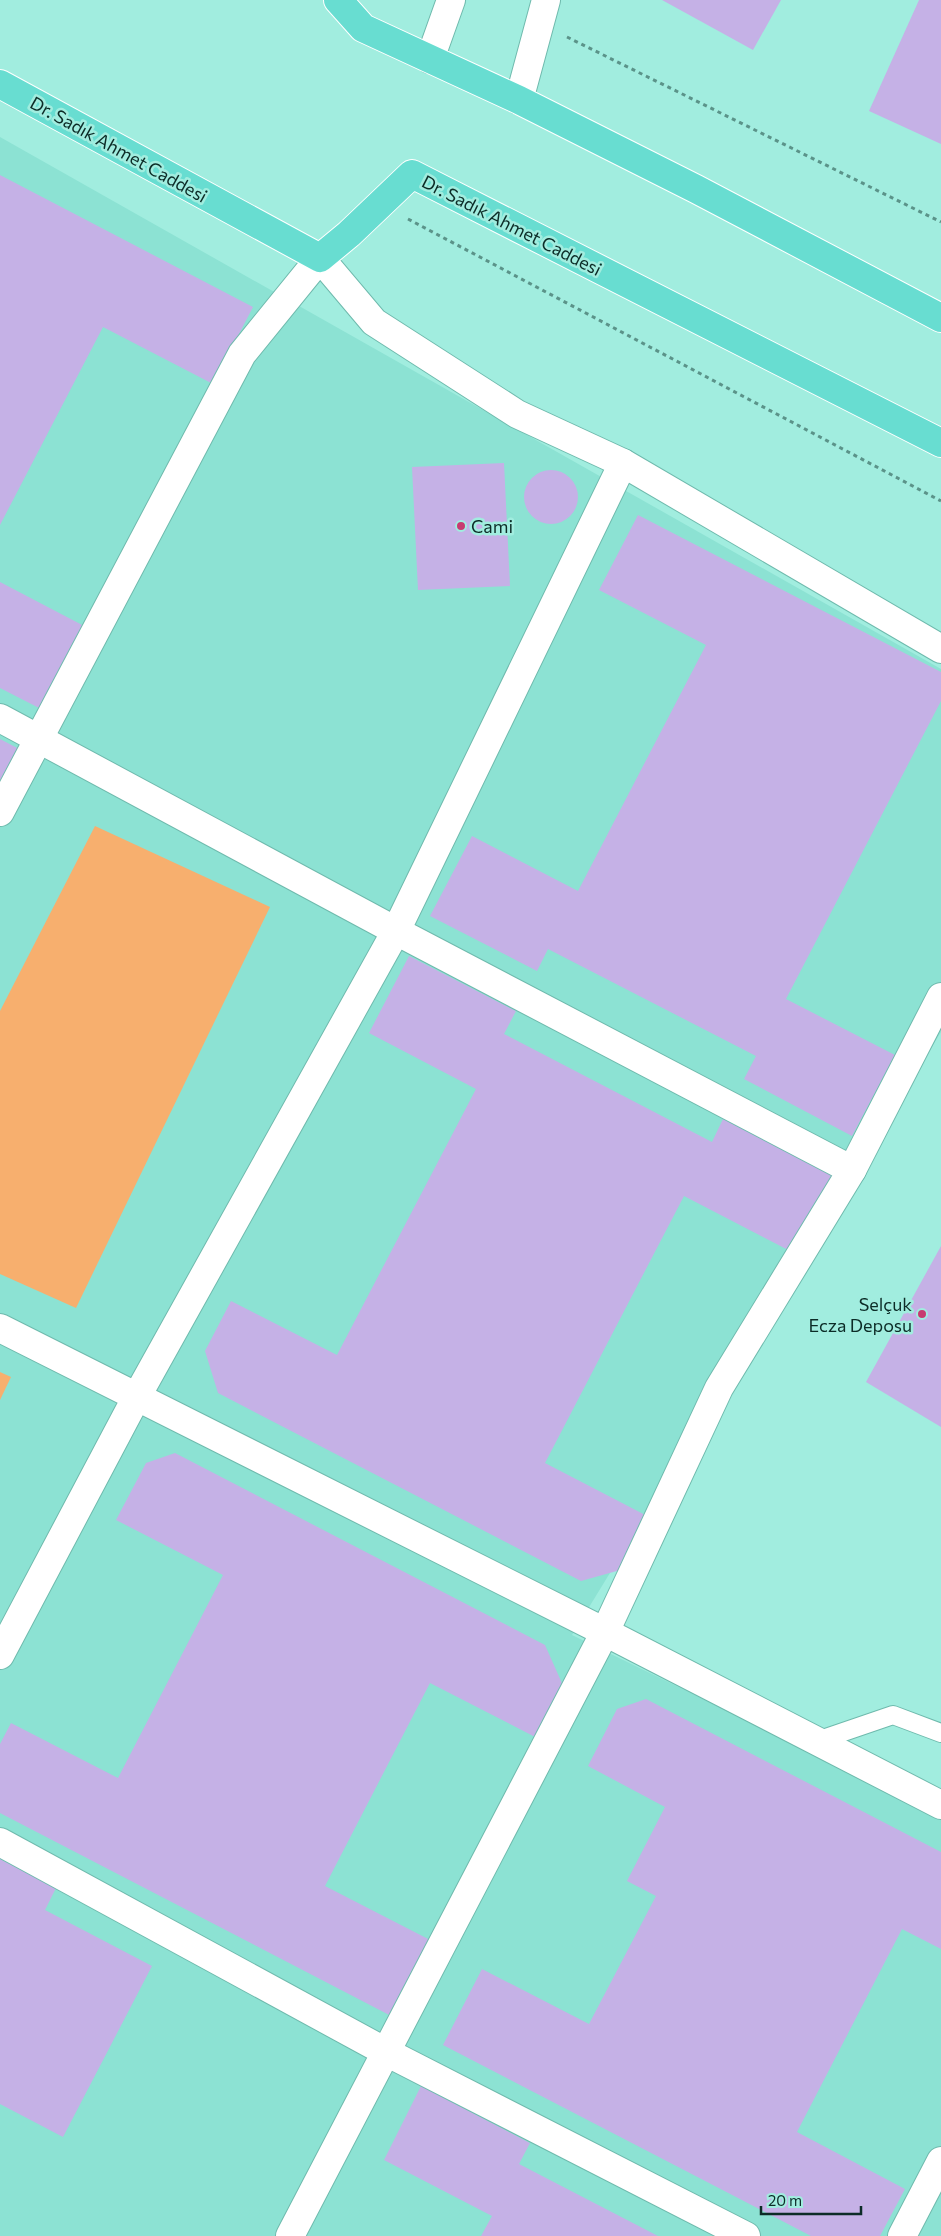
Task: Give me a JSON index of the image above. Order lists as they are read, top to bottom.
{
  "streets": {
    "main road": ["Dr. Sadık Ahmet Caddesi"]
  },
  "places": ["Cami", "Selçuk Ecza Deposu"],
  "scale_bar": "20 m"
}
